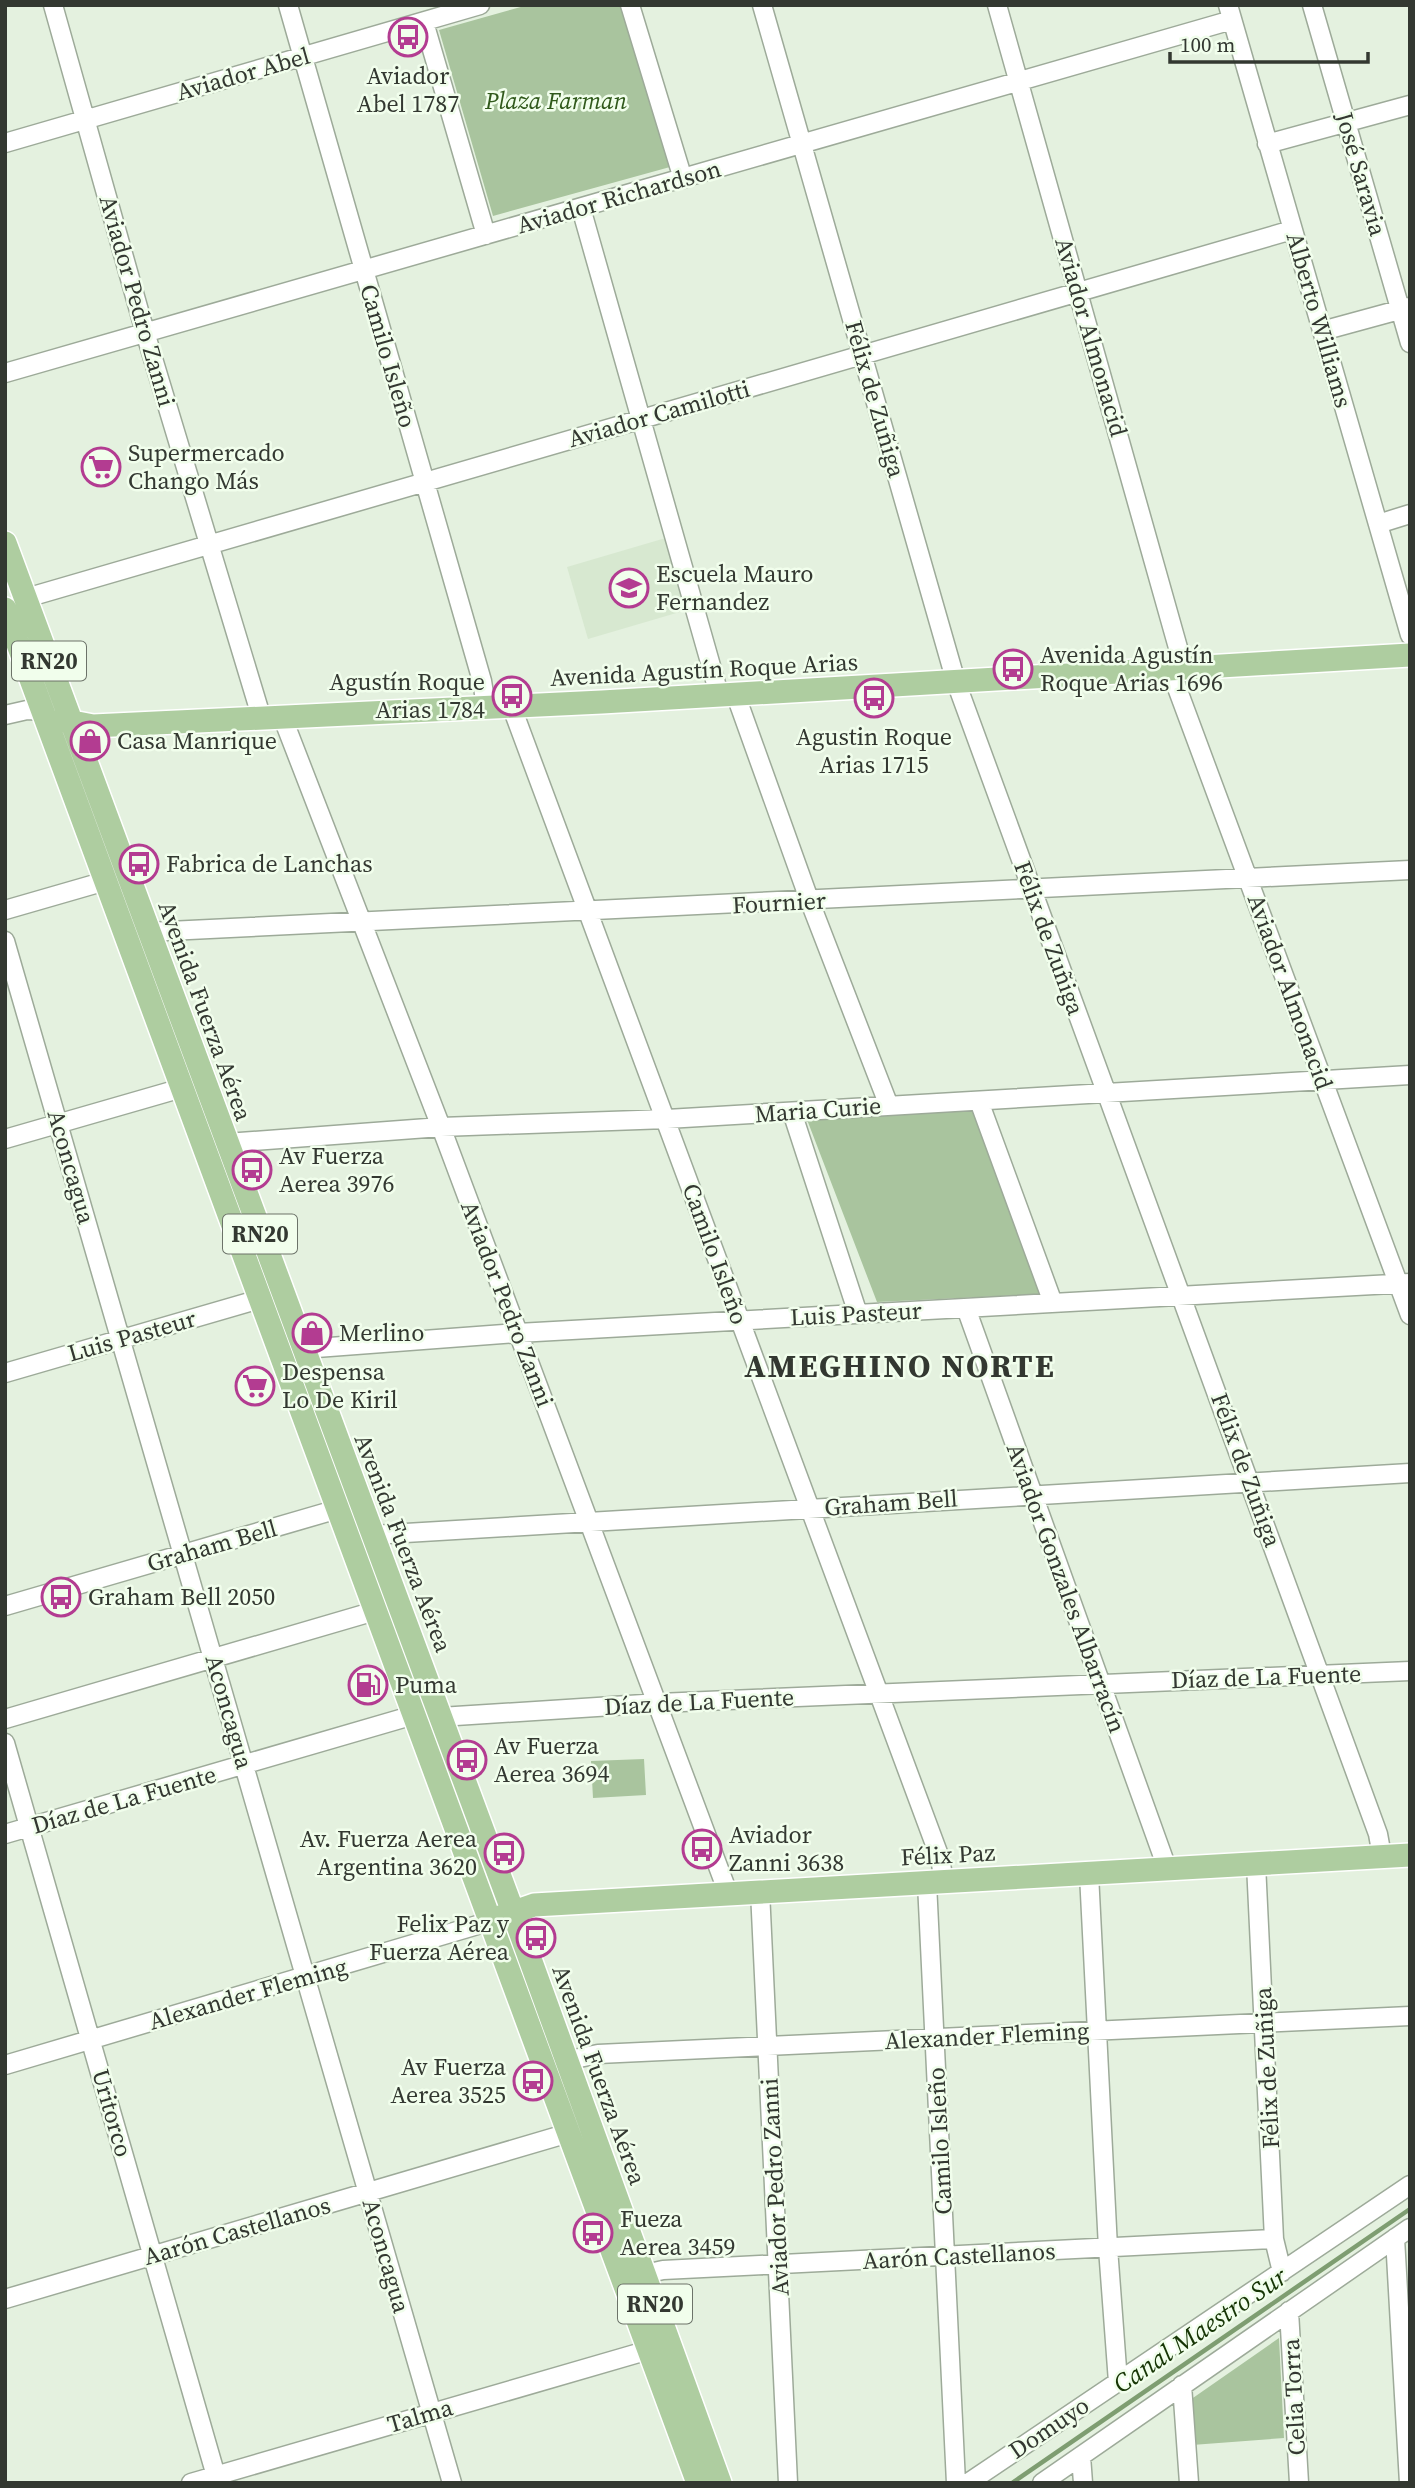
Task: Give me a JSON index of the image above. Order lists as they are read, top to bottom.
{
  "streets": {
    "main road": [
      "RN20",
      "Avenida Agustín Roque Arias",
      "Avenida Fuerza Aérea",
      "Félix Paz"
    ],
    "street": [
      "Aviador Abel",
      "José Saravia",
      "Aviador Richardson",
      "Aviador Pedro Zanni",
      "Alberto Williams",
      "Aviador Almonacid",
      "Camilo Isleño",
      "Félix de Zuñiga",
      "Aviador Camilotti",
      "Fournier",
      "Maria Curie",
      "Aconcagua",
      "Luis Pasteur",
      "Graham Bell",
      "Aviador Gonzales Albarracín",
      "Díaz de La Fuente",
      "Alexander Fleming",
      "Uritorco",
      "Aarón Castellanos",
      "Celia Torra",
      "Talma",
      "Domuyo"
    ]
  },
  "crossings": [
    ["Aviador Abel", "Aviador Pedro Zanni"],
    ["Aviador Abel", "Camilo Isleño"],
    ["Aviador Richardson", "Aviador Pedro Zanni"],
    ["Aviador Richardson", "Alberto Williams"],
    ["Aviador Richardson", "Aviador Almonacid"],
    ["Aviador Richardson", "Camilo Isleño"],
    ["Aviador Richardson", "Félix de Zuñiga"],
    ["Aviador Pedro Zanni", "Aviador Camilotti"],
    ["Aviador Pedro Zanni", "Avenida Agustín Roque Arias"],
    ["Aviador Pedro Zanni", "Fournier"],
    ["Aviador Pedro Zanni", "Maria Curie"],
    ["Aviador Pedro Zanni", "Luis Pasteur"],
    ["Aviador Pedro Zanni", "Graham Bell"],
    ["Aviador Pedro Zanni", "Díaz de La Fuente"],
    ["Aviador Pedro Zanni", "Félix Paz"],
    ["Aviador Pedro Zanni", "Alexander Fleming"],
    ["Aviador Pedro Zanni", "Aarón Castellanos"],
    ["Alberto Williams", "Aviador Camilotti"],
    ["Aviador Almonacid", "Aviador Camilotti"],
    ["Aviador Almonacid", "Avenida Agustín Roque Arias"],
    ["Aviador Almonacid", "Fournier"],
    ["Aviador Almonacid", "Maria Curie"],
    ["Aviador Almonacid", "Luis Pasteur"],
    ["Camilo Isleño", "Aviador Camilotti"],
    ["Camilo Isleño", "Avenida Agustín Roque Arias"],
    ["Camilo Isleño", "Fournier"],
    ["Camilo Isleño", "Maria Curie"],
    ["Camilo Isleño", "Luis Pasteur"],
    ["Camilo Isleño", "Graham Bell"],
    ["Camilo Isleño", "Díaz de La Fuente"],
    ["Camilo Isleño", "Félix Paz"],
    ["Camilo Isleño", "Alexander Fleming"],
    ["Camilo Isleño", "Aarón Castellanos"],
    ["Félix de Zuñiga", "Aviador Camilotti"],
    ["Félix de Zuñiga", "Avenida Agustín Roque Arias"],
    ["Félix de Zuñiga", "Fournier"],
    ["Félix de Zuñiga", "Maria Curie"],
    ["Félix de Zuñiga", "Luis Pasteur"],
    ["Félix de Zuñiga", "Graham Bell"],
    ["Félix de Zuñiga", "Díaz de La Fuente"],
    ["Félix de Zuñiga", "Félix Paz"],
    ["Félix de Zuñiga", "Alexander Fleming"],
    ["Félix de Zuñiga", "Aarón Castellanos"],
    ["Félix de Zuñiga", "Domuyo"],
    ["Aviador Camilotti", "Avenida Fuerza Aérea"],
    ["Avenida Agustín Roque Arias", "Avenida Fuerza Aérea"],
    ["Fournier", "Avenida Fuerza Aérea"],
    ["Avenida Fuerza Aérea", "Maria Curie"],
    ["Avenida Fuerza Aérea", "Luis Pasteur"],
    ["Avenida Fuerza Aérea", "Graham Bell"],
    ["Avenida Fuerza Aérea", "Díaz de La Fuente"],
    ["Avenida Fuerza Aérea", "Félix Paz"],
    ["Avenida Fuerza Aérea", "Alexander Fleming"],
    ["Avenida Fuerza Aérea", "Aarón Castellanos"],
    ["Avenida Fuerza Aérea", "Talma"],
    ["Aconcagua", "Luis Pasteur"],
    ["Aconcagua", "Graham Bell"],
    ["Aconcagua", "Díaz de La Fuente"],
    ["Aconcagua", "Alexander Fleming"],
    ["Aconcagua", "Aarón Castellanos"],
    ["Aconcagua", "Talma"],
    ["Luis Pasteur", "Aviador Gonzales Albarracín"],
    ["Graham Bell", "Aviador Gonzales Albarracín"],
    ["Aviador Gonzales Albarracín", "Díaz de La Fuente"],
    ["Aviador Gonzales Albarracín", "Félix Paz"],
    ["Díaz de La Fuente", "Uritorco"],
    ["Félix Paz", "Alexander Fleming"],
    ["Alexander Fleming", "Uritorco"],
    ["Uritorco", "Aarón Castellanos"],
    ["Uritorco", "Talma"],
    ["Celia Torra", "Domuyo"]
  ],
  "districts": ["AMEGHINO NORTE"],
  "water": ["Canal Maestro Sur"],
  "parks": ["Plaza Farman"],
  "places": {
    "bus stop": [
      "Aviador Abel 1787",
      "Avenida Agustín Roque Arias 1696",
      "Agustín Roque Arias 1784",
      "Agustin Roque Arias 1715",
      "Fabrica de Lanchas",
      "Av Fuerza Aerea 3976",
      "Graham Bell 2050",
      "Av Fuerza Aerea 3694",
      "Aviador Zanni 3638",
      "Av. Fuerza Aerea Argentina 3620",
      "Felix Paz y Fuerza Aérea",
      "Av Fuerza Aerea 3525",
      "Fueza Aerea 3459"
    ],
    "supermarket": ["Supermercado Chango Más", "Despensa Lo De Kiril"],
    "school or university": ["Escuela Mauro Fernandez"],
    "shop": ["Casa Manrique", "Merlino"],
    "fuel station": ["Puma"]
  },
  "scale_bar": "100 m"
}
